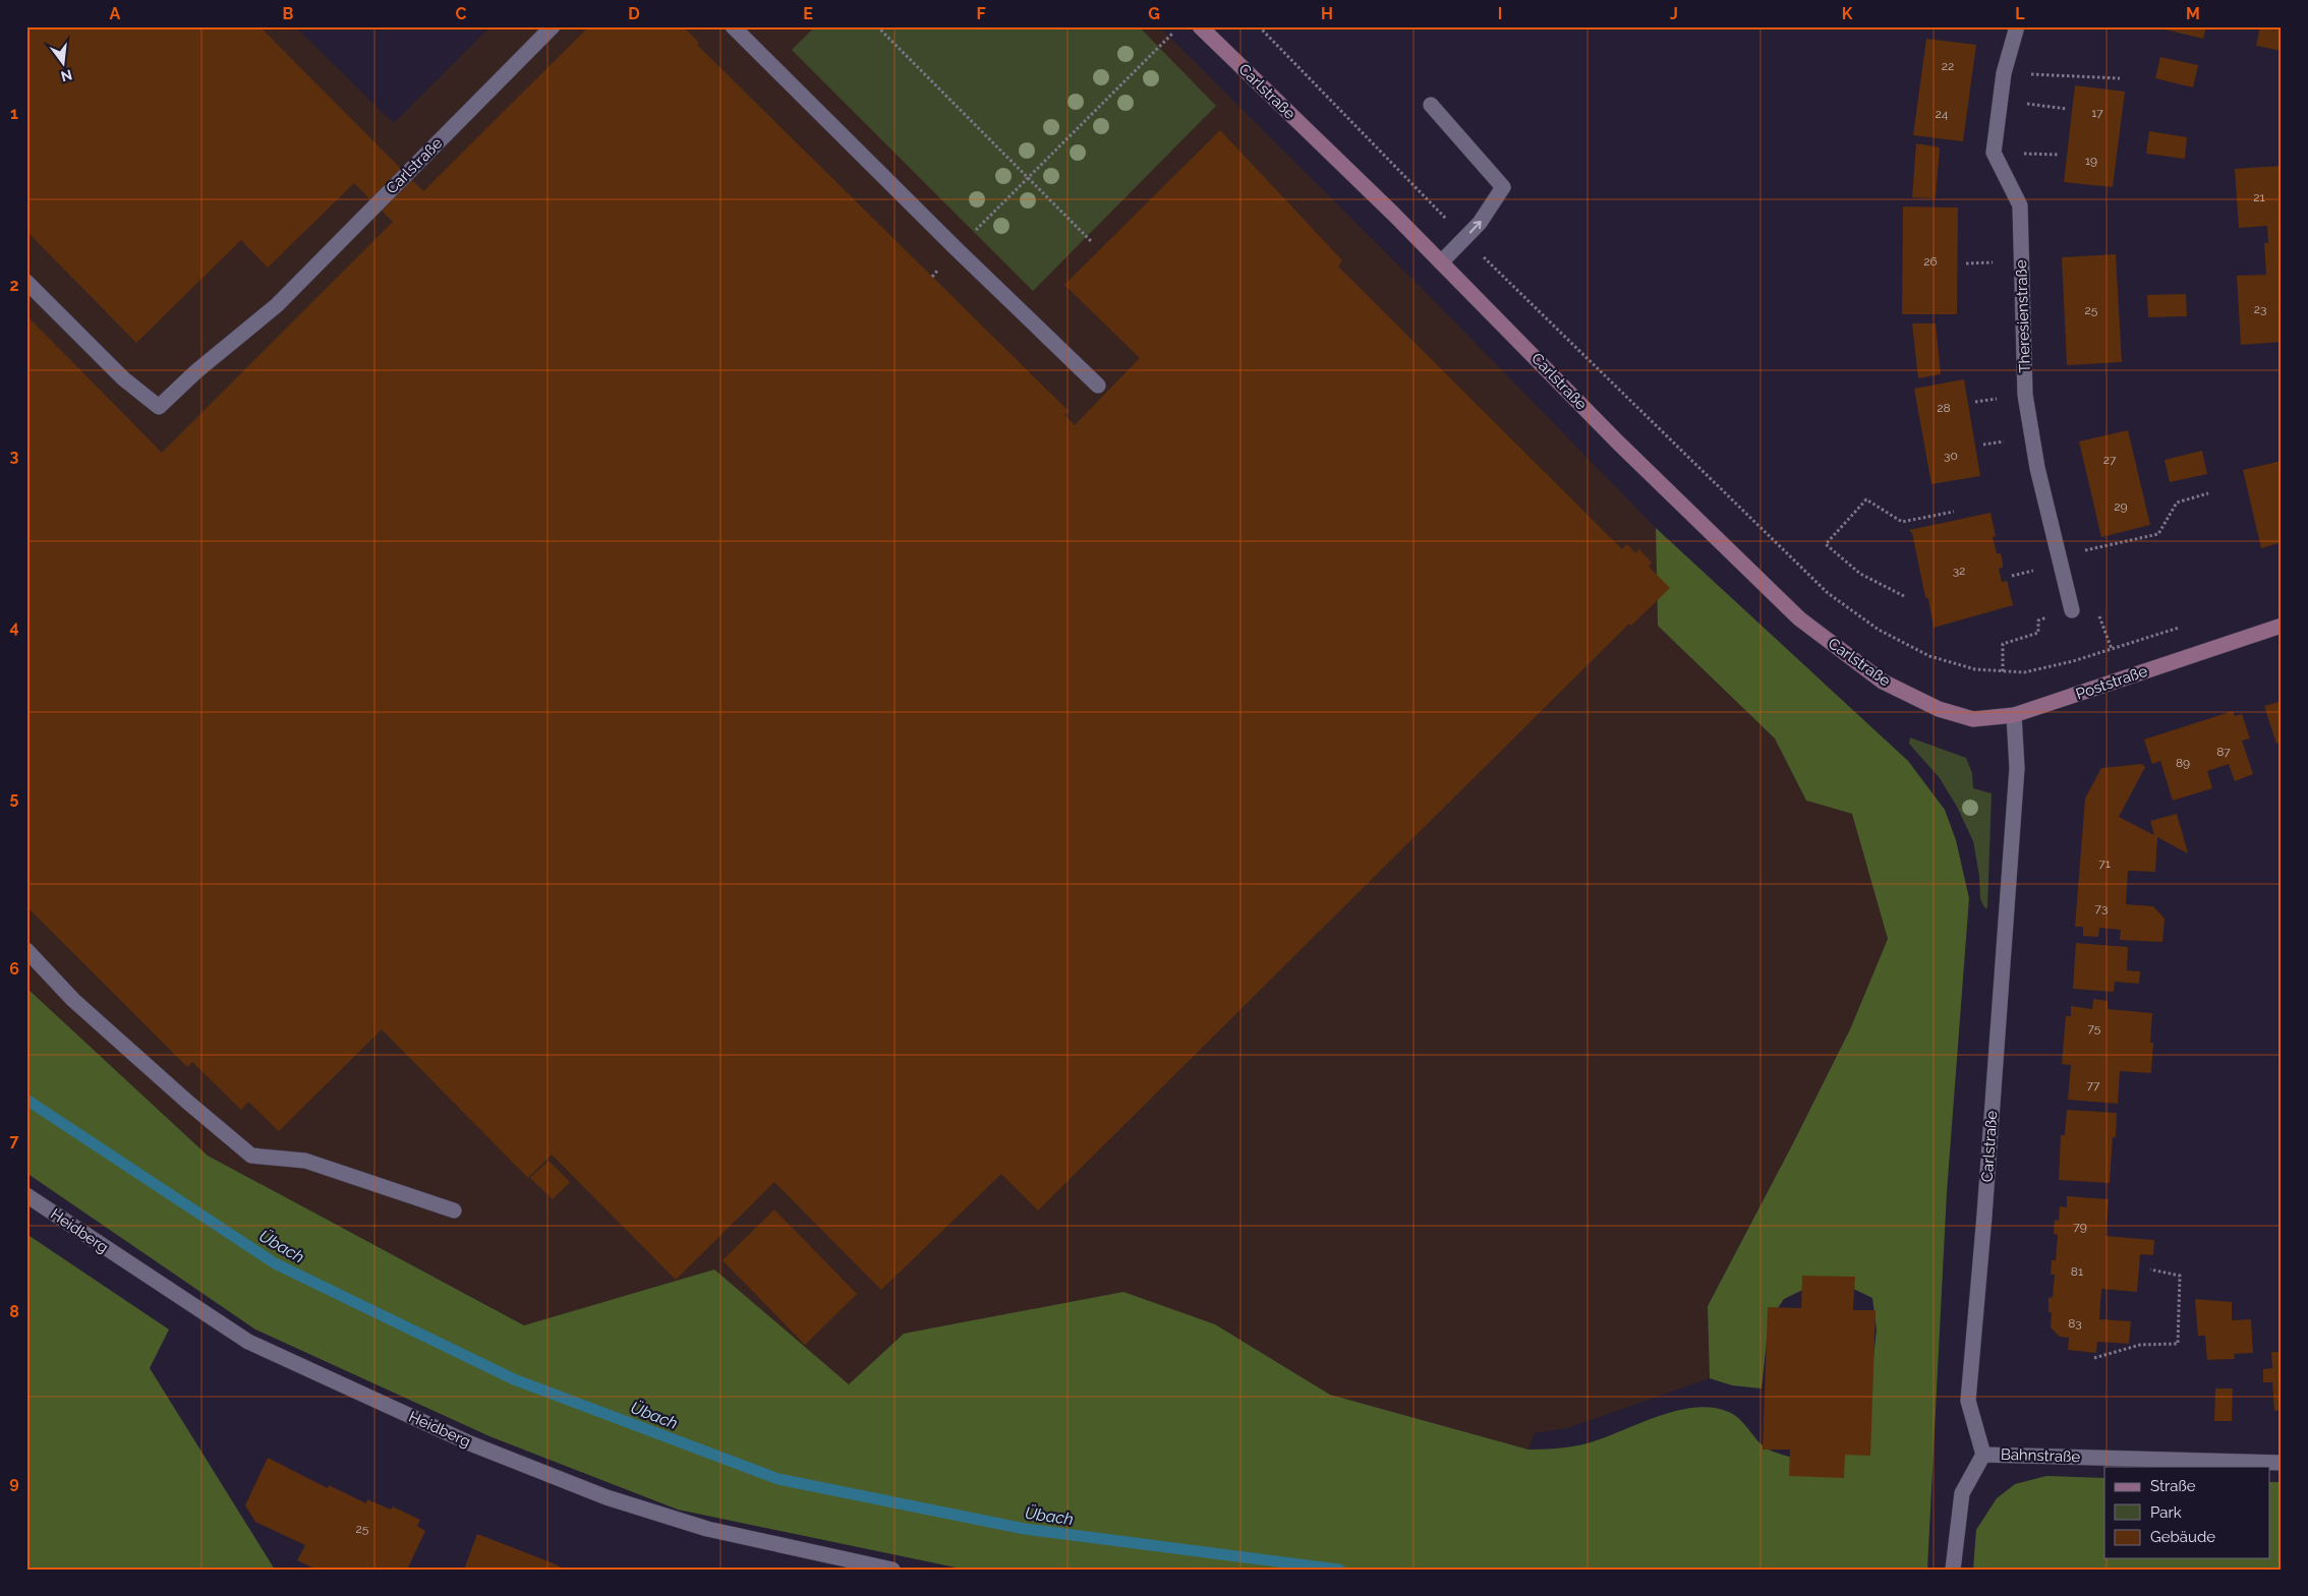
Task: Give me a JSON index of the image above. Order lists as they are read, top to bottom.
{
  "streets": {
    "main road": ["Carlstraße", "Poststraße"],
    "street": ["Theresienstraße", "Heidberg", "Bahnstraße"]
  },
  "crossings": [
    ["Carlstraße", "Poststraße"],
    ["Carlstraße", "Bahnstraße"]
  ],
  "water": ["Übach"],
  "house_numbers": [
    "22",
    "17",
    "24",
    "19",
    "21",
    "26",
    "23",
    "25",
    "28",
    "30",
    "27",
    "29",
    "32",
    "87",
    "89",
    "71",
    "73",
    "75",
    "77",
    "79",
    "81",
    "83",
    "25"
  ],
  "legend": ["Straße", "Park", "Gebäude"],
  "north": "bottom",
  "grid": {
    "columns": [
      "A",
      "B",
      "C",
      "D",
      "E",
      "F",
      "G",
      "H",
      "I",
      "J",
      "K",
      "L",
      "M"
    ],
    "rows": [
      "1",
      "2",
      "3",
      "4",
      "5",
      "6",
      "7",
      "8",
      "9"
    ]
  }
}
